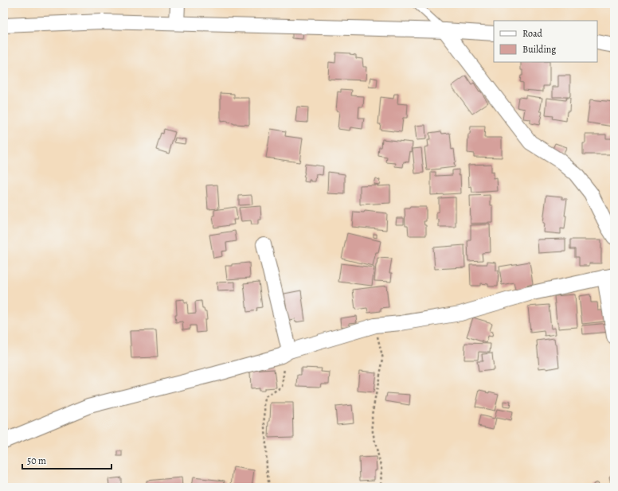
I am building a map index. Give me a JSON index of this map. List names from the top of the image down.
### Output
{
  "legend": ["Road", "Building"],
  "scale_bar": "50 m"
}
